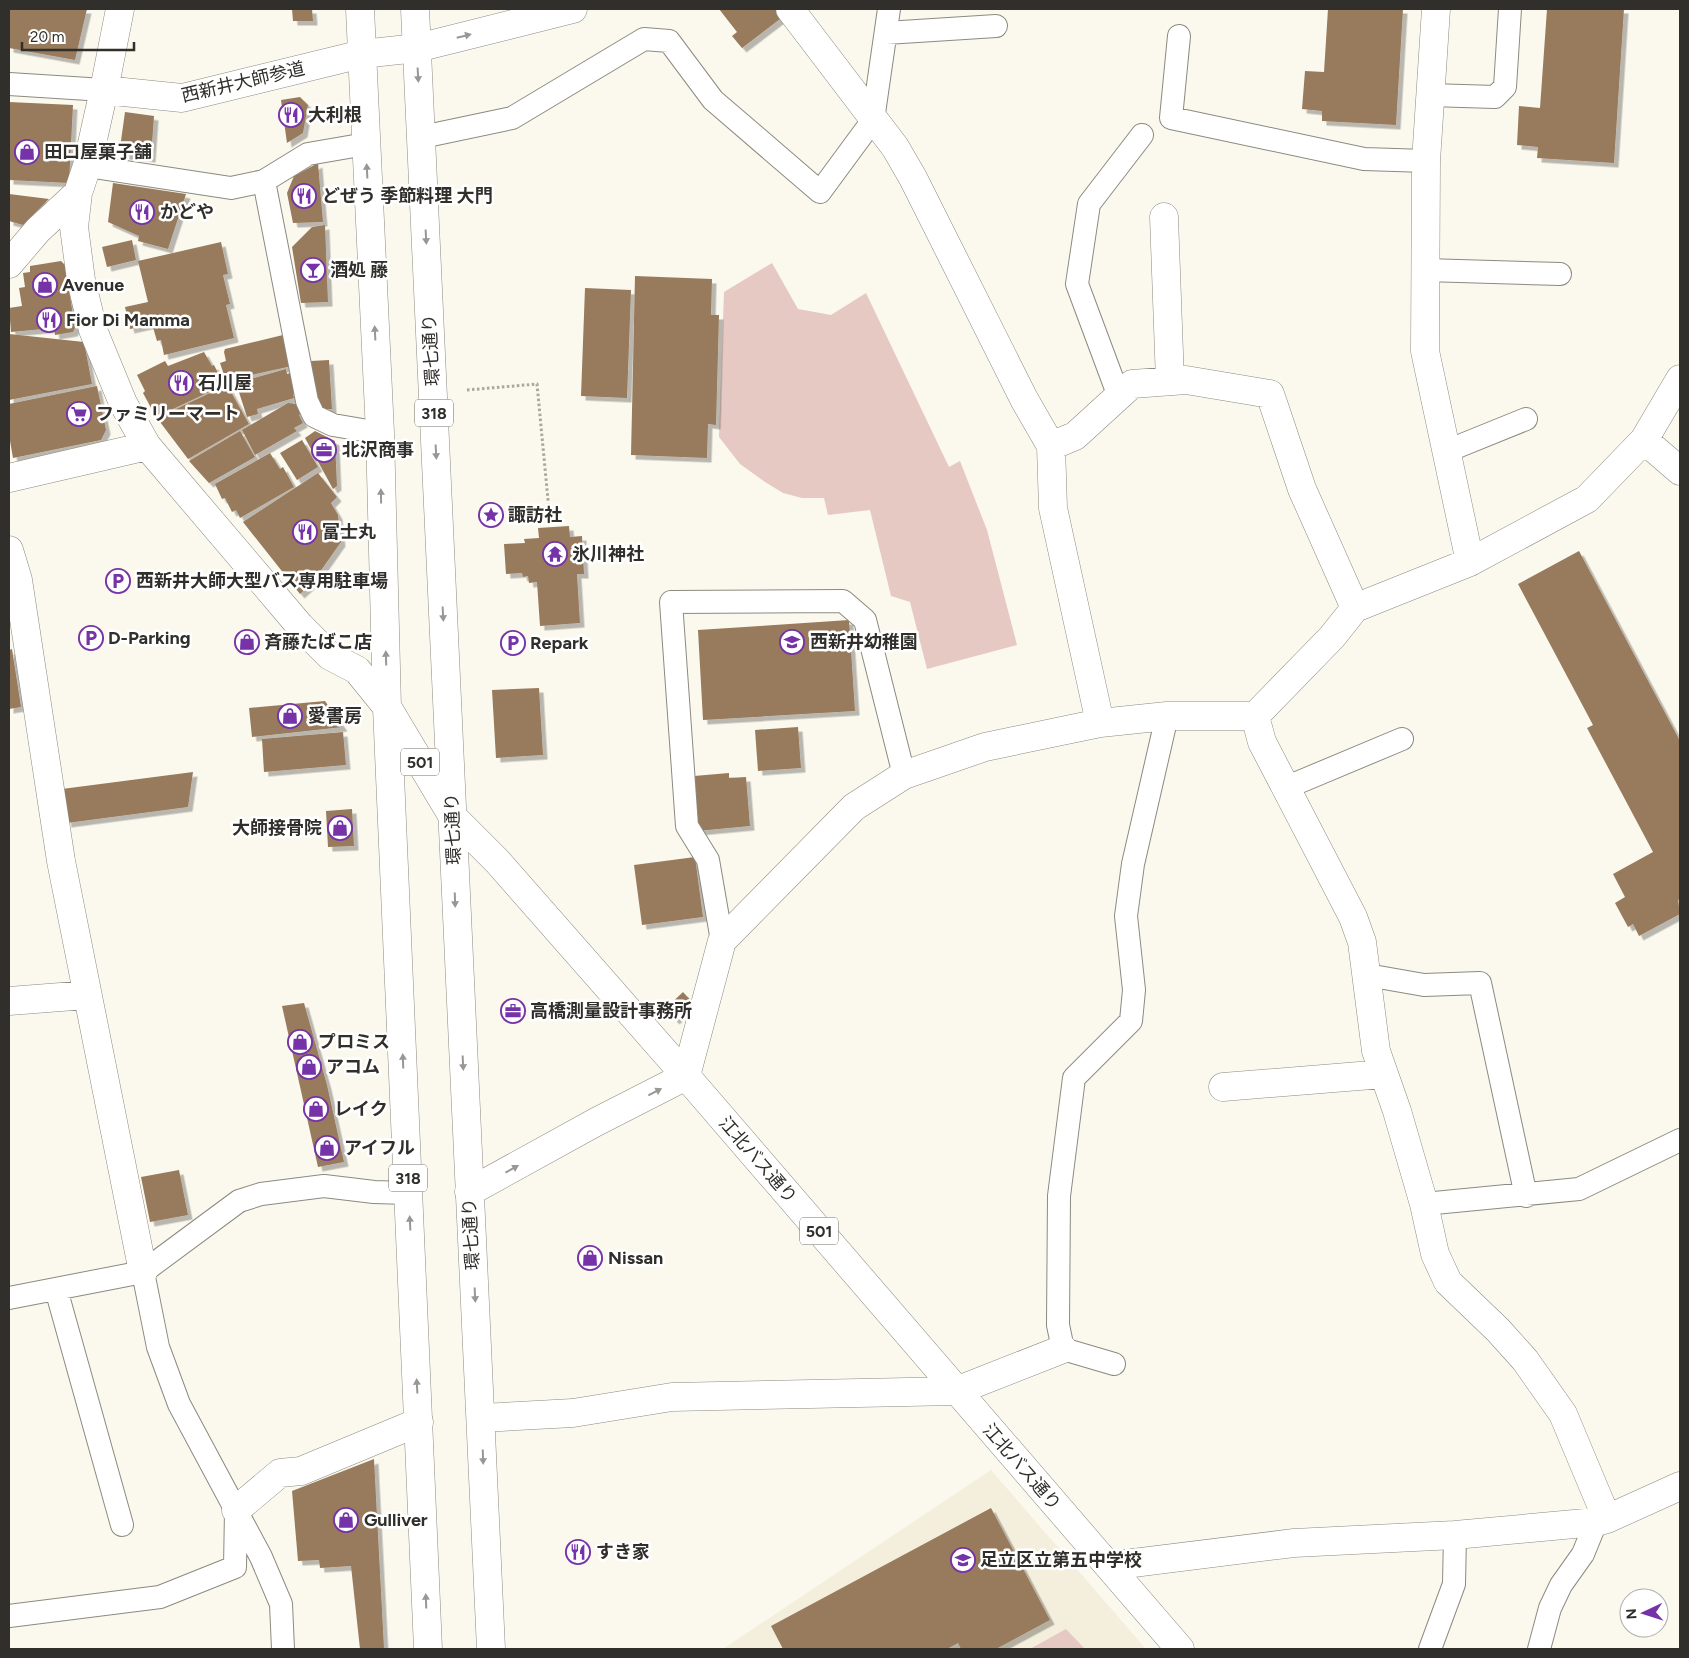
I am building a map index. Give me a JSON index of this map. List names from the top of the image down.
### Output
{
  "streets": {
    "street": [
      "西新井大師参道",
      "環七通り",
      "318",
      "501",
      "江北バス通り"
    ]
  },
  "crossings": [
    ["西新井大師参道", "環七通り"],
    ["西新井大師参道", "318"],
    ["西新井大師参道", "江北バス通り"],
    ["環七通り", "江北バス通り"],
    ["318", "江北バス通り"]
  ],
  "places": {
    "restaurant": [
      "大利根",
      "どぜう 季節料理 大門",
      "かどや",
      "Fior Di Mamma",
      "石川屋",
      "富士丸",
      "すき家"
    ],
    "shop": [
      "田口屋菓子舗",
      "Avenue",
      "斉藤たばこ店",
      "愛書房",
      "大師接骨院",
      "プロミス",
      "アコム",
      "レイク",
      "アイフル",
      "Nissan",
      "Gulliver"
    ],
    "bar": ["酒処 藤"],
    "supermarket": ["ファミリーマート"],
    "office": ["北沢商事", "高橋測量設計事務所"],
    "place": ["諏訪社"],
    "temple": ["氷川神社"],
    "parking": ["西新井大師大型バス専用駐車場", "D-Parking", "Repark"],
    "school or university": ["西新井幼稚園", "足立区立第五中学校"]
  },
  "scale_bar": "20 m",
  "north": "left"
}
